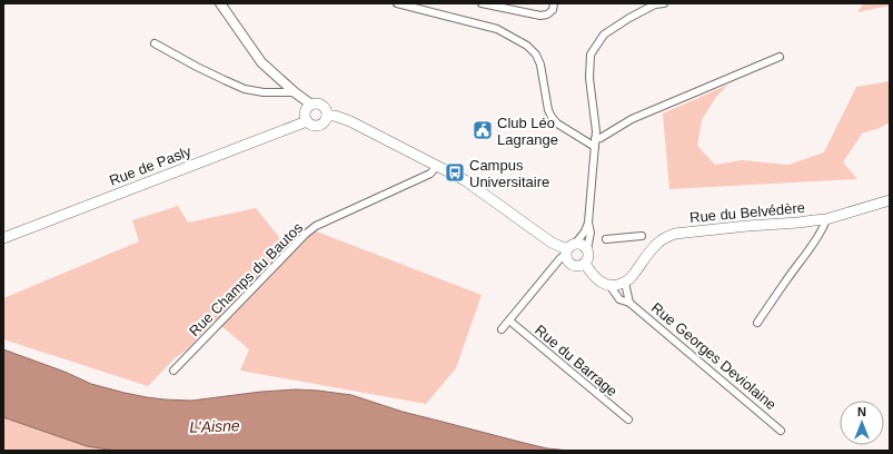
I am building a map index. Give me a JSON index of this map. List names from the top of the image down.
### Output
{
  "streets": {
    "main road": ["Rue de Pasly", "Rue du Belvédère", "Rue Georges Deviolaine"],
    "street": ["Rue Champs du Bautos", "Rue du Barrage"]
  },
  "crossings": [
    ["Rue du Belvédère", "Rue Georges Deviolaine"]
  ],
  "water": ["L'Aisne"],
  "places": {
    "public building": ["Club Léo Lagrange"],
    "bus stop": ["Campus Universitaire"]
  },
  "north": "top"
}
